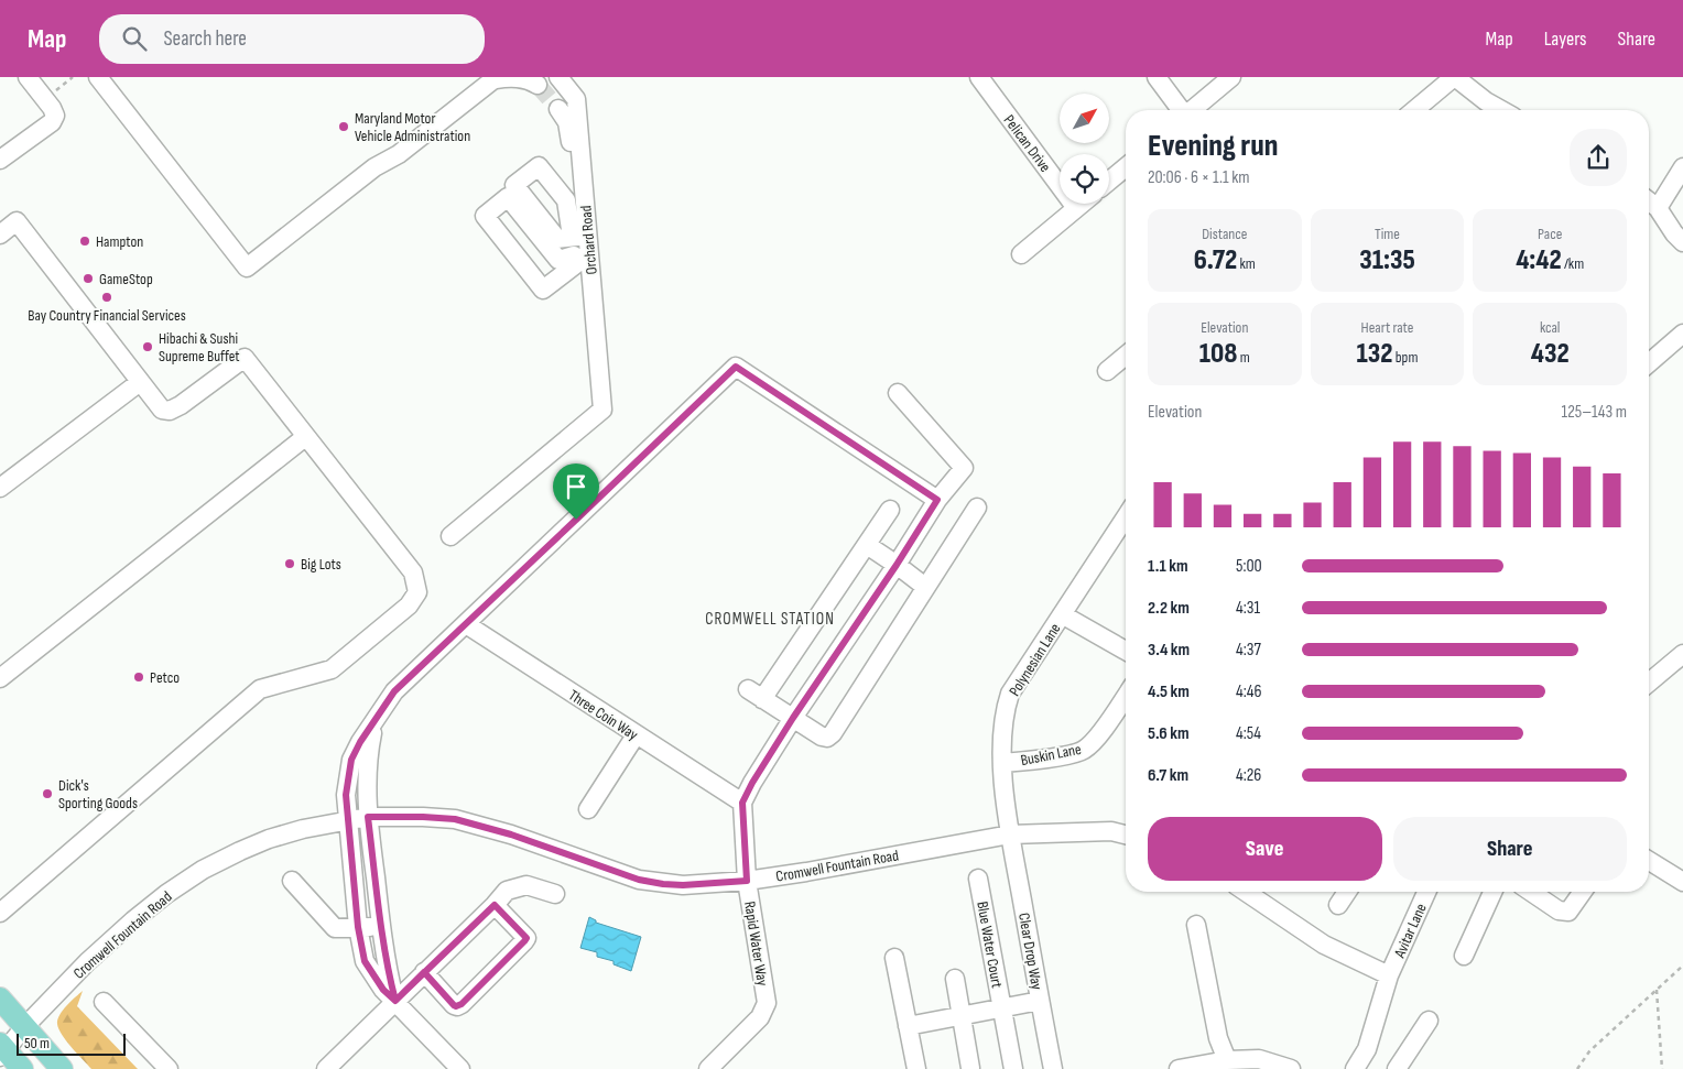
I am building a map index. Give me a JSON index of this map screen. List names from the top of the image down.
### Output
{
  "streets": {
    "street": [
      "Pelican Drive",
      "Orchard Road",
      "Polynesian Lane",
      "Three Coin Way",
      "Buskin Lane",
      "Cromwell Fountain Road",
      "Avitar Lane",
      "Rapid Water Way",
      "Blue Water Court",
      "Clear Drop Way"
    ]
  },
  "crossings": [
    ["Polynesian Lane", "Buskin Lane"],
    ["Polynesian Lane", "Cromwell Fountain Road"],
    ["Polynesian Lane", "Clear Drop Way"],
    ["Three Coin Way", "Rapid Water Way"],
    ["Cromwell Fountain Road", "Rapid Water Way"],
    ["Cromwell Fountain Road", "Clear Drop Way"],
    ["Blue Water Court", "Clear Drop Way"]
  ],
  "districts": ["CROMWELL STATION"],
  "places": [
    "Maryland Motor Vehicle Administration",
    "Hampton",
    "GameStop",
    "Bay Country Financial Services",
    "Hibachi & Sushi Supreme Buffet",
    "Big Lots",
    "Petco",
    "Dick's Sporting Goods"
  ],
  "scale_bar": "50 m",
  "north": "top right",
  "page": {
    "header": "Map",
    "search": "Search here",
    "nav": ["Map", "Layers", "Share"],
    "heading": ["Evening run", "20:06 · 6 × 1.1 km"],
    "stats": [
      ["Distance", "6.72 km"],
      ["Time", "31:35"],
      ["Pace", "4:42 /km"],
      ["Elevation", "108 m"],
      ["Heart rate", "132 bpm"],
      ["kcal", "432"]
    ],
    "chart": ["Elevation", "125–143 m"],
    "list": [
      {
        "name": "1.1 km",
        "note": "5:00"
      },
      {
        "name": "2.2 km",
        "note": "4:31"
      },
      {
        "name": "3.4 km",
        "note": "4:37"
      },
      {
        "name": "4.5 km",
        "note": "4:46"
      },
      {
        "name": "5.6 km",
        "note": "4:54"
      },
      {
        "name": "6.7 km",
        "note": "4:26"
      }
    ],
    "buttons": ["Save", "Share"],
    "scale": "50 m"
  }
}
